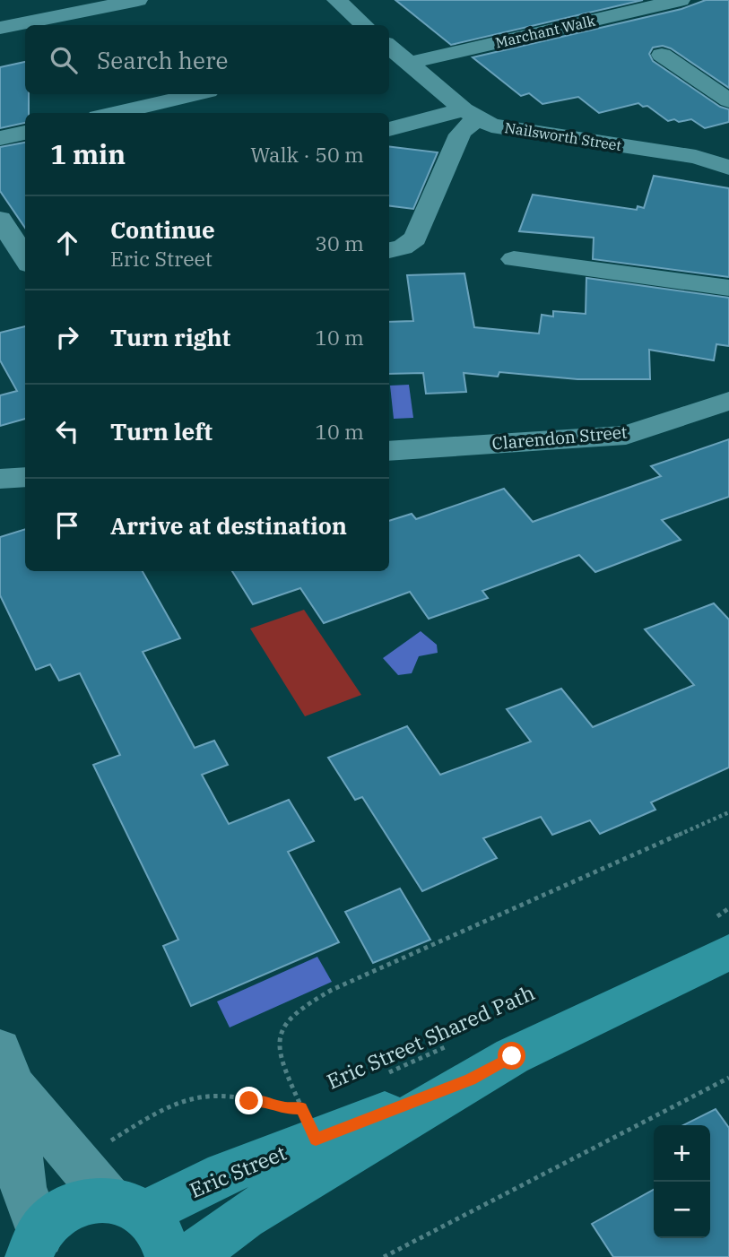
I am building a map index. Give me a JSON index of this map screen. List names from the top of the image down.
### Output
{
  "streets": {
    "main road": ["Eric Street"],
    "street": ["Marchant Walk", "Nailsworth Street", "Clarendon Street"],
    "path": ["Eric Street Shared Path"]
  },
  "crossings": [
    ["Marchant Walk", "Nailsworth Street"],
    ["Eric Street Shared Path", "Eric Street"]
  ],
  "page": {
    "search": "Search here",
    "heading": ["1 min", "Walk · 50 m"],
    "list": [
      ["Continue", "Eric Street", "30 m"],
      ["Turn right", "10 m"],
      ["Turn left", "10 m"],
      "Arrive at destination"
    ],
    "map_buttons": ["+", "−"]
  }
}
